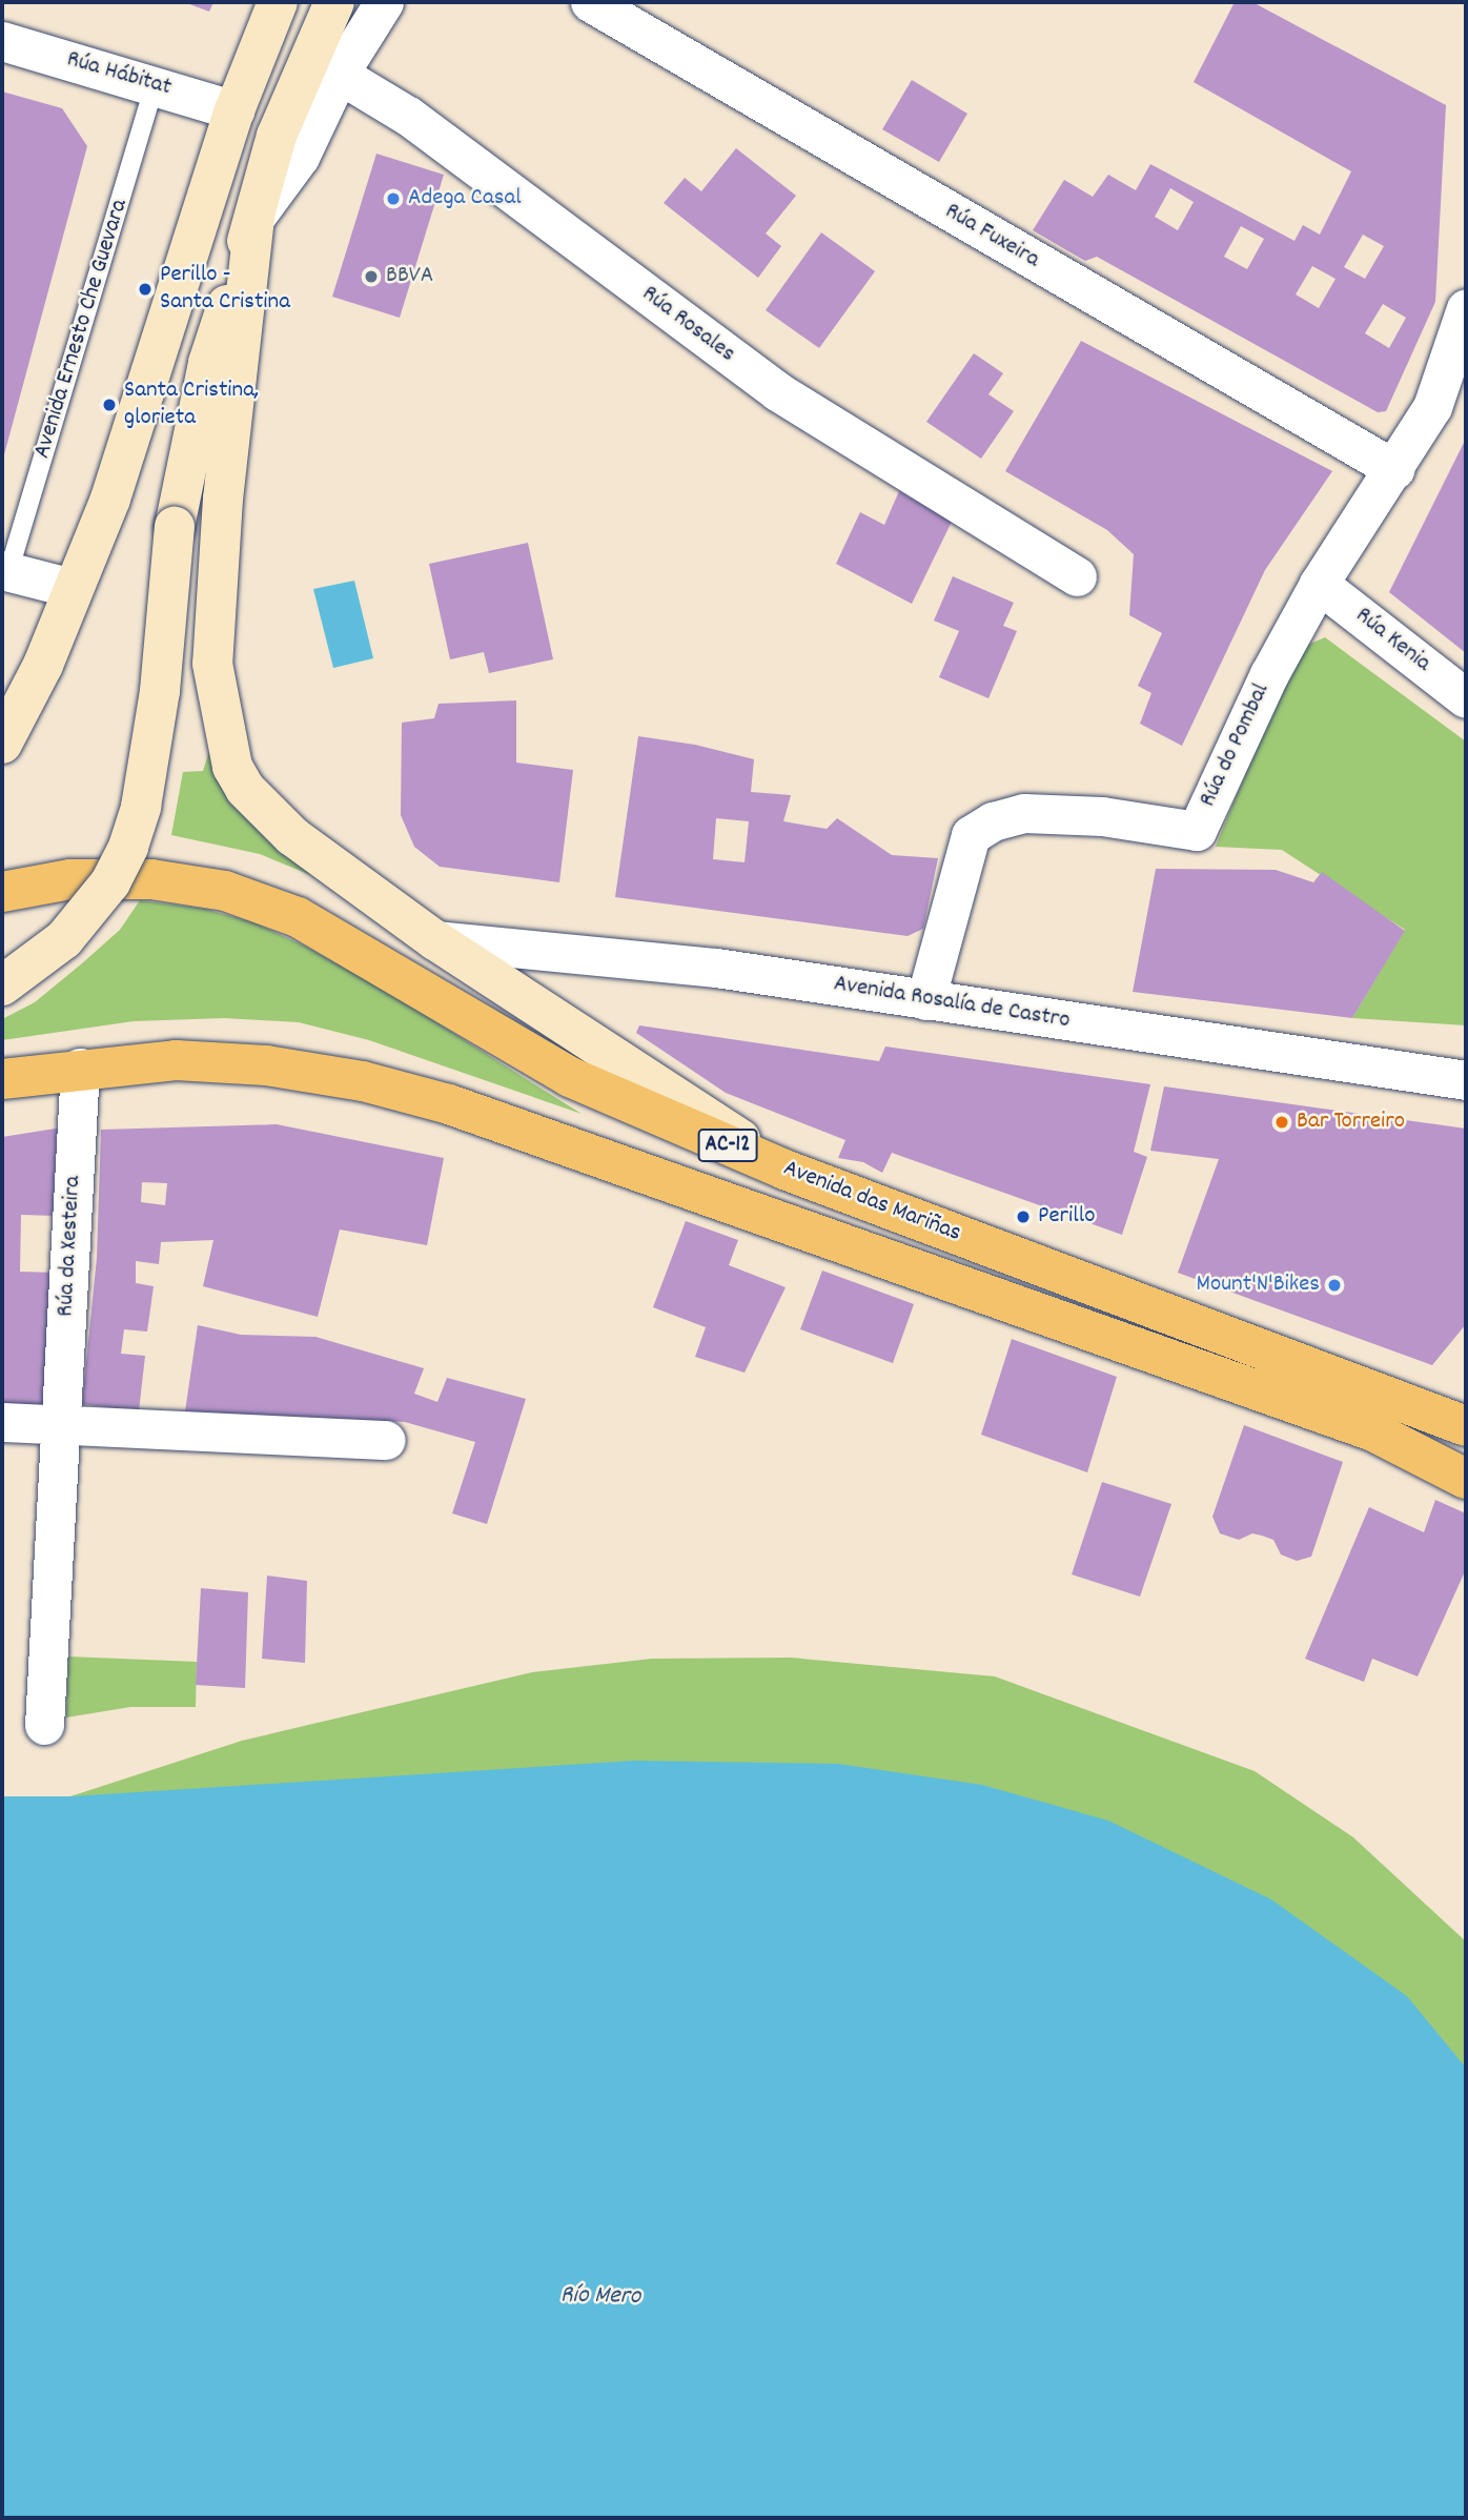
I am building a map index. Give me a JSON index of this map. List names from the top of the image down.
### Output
{
  "streets": {
    "highway": ["AC-12", "Avenida das Mariñas"],
    "street": [
      "Rúa Hábitat",
      "Rúa Fuxeira",
      "Rúa Rosales",
      "Rúa Kenia",
      "Rúa do Pombal",
      "Avenida Rosalía de Castro",
      "Rúa da Xesteira"
    ],
    "lane": ["Avenida Ernesto Che Guevara"]
  },
  "crossings": [
    ["Rúa Hábitat", "Avenida Ernesto Che Guevara"],
    ["Rúa Fuxeira", "Rúa do Pombal"],
    ["Rúa Kenia", "Rúa do Pombal"],
    ["Rúa do Pombal", "Avenida Rosalía de Castro"],
    ["Avenida das Mariñas", "Rúa da Xesteira"]
  ],
  "water": ["Río Mero"],
  "places": [
    "Adega Casal",
    "BBVA",
    "Perillo - Santa Cristina",
    "Santa Cristina, glorieta",
    "Bar Torreiro",
    "Perillo",
    "Mount'N'Bikes"
  ]
}
